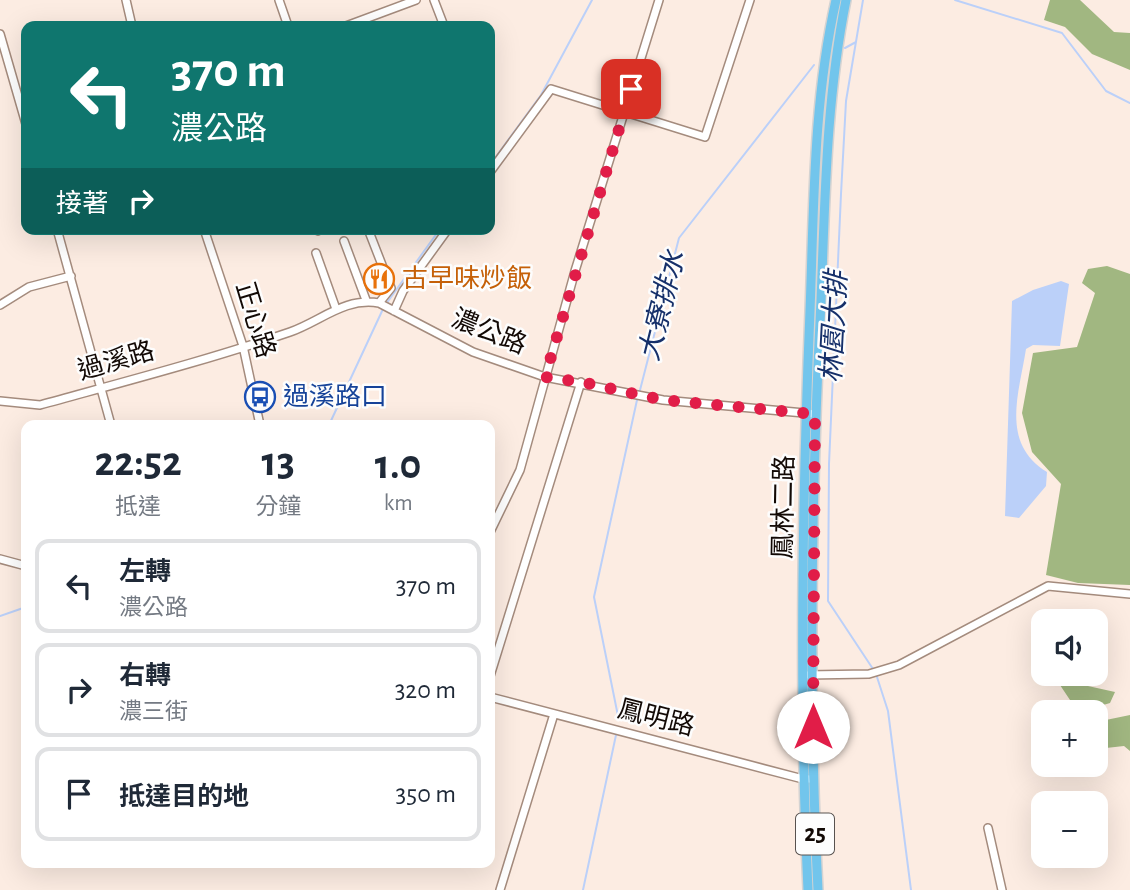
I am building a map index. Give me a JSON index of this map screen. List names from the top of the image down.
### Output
{
  "streets": {
    "main road": ["鳳林二路", "25"],
    "street": [
      "正心路",
      "濃公路",
      "過溪路",
      "鳳明路"
    ]
  },
  "crossings": [
    ["正心路", "濃公路"],
    ["正心路", "過溪路"],
    ["濃公路", "過溪路"],
    ["濃公路", "鳳林二路"],
    ["鳳林二路", "鳳明路"]
  ],
  "water": ["大寮排水", "林園大排"],
  "places": {
    "restaurant": ["古早味炒飯"],
    "bus stop": ["過溪路口"]
  },
  "page": {
    "turn": ["370 m", "濃公路"],
    "then": "接著",
    "eta": [
      "22:52",
      "抵達",
      "13",
      "分鐘",
      "1.0",
      "km"
    ],
    "list": [
      {
        "name": "左轉",
        "note": "濃公路",
        "value": "370 m"
      },
      {
        "name": "右轉",
        "note": "濃三街",
        "value": "320 m"
      },
      {
        "name": "抵達目的地",
        "value": "350 m"
      }
    ],
    "map_buttons": ["+", "−"]
  }
}
